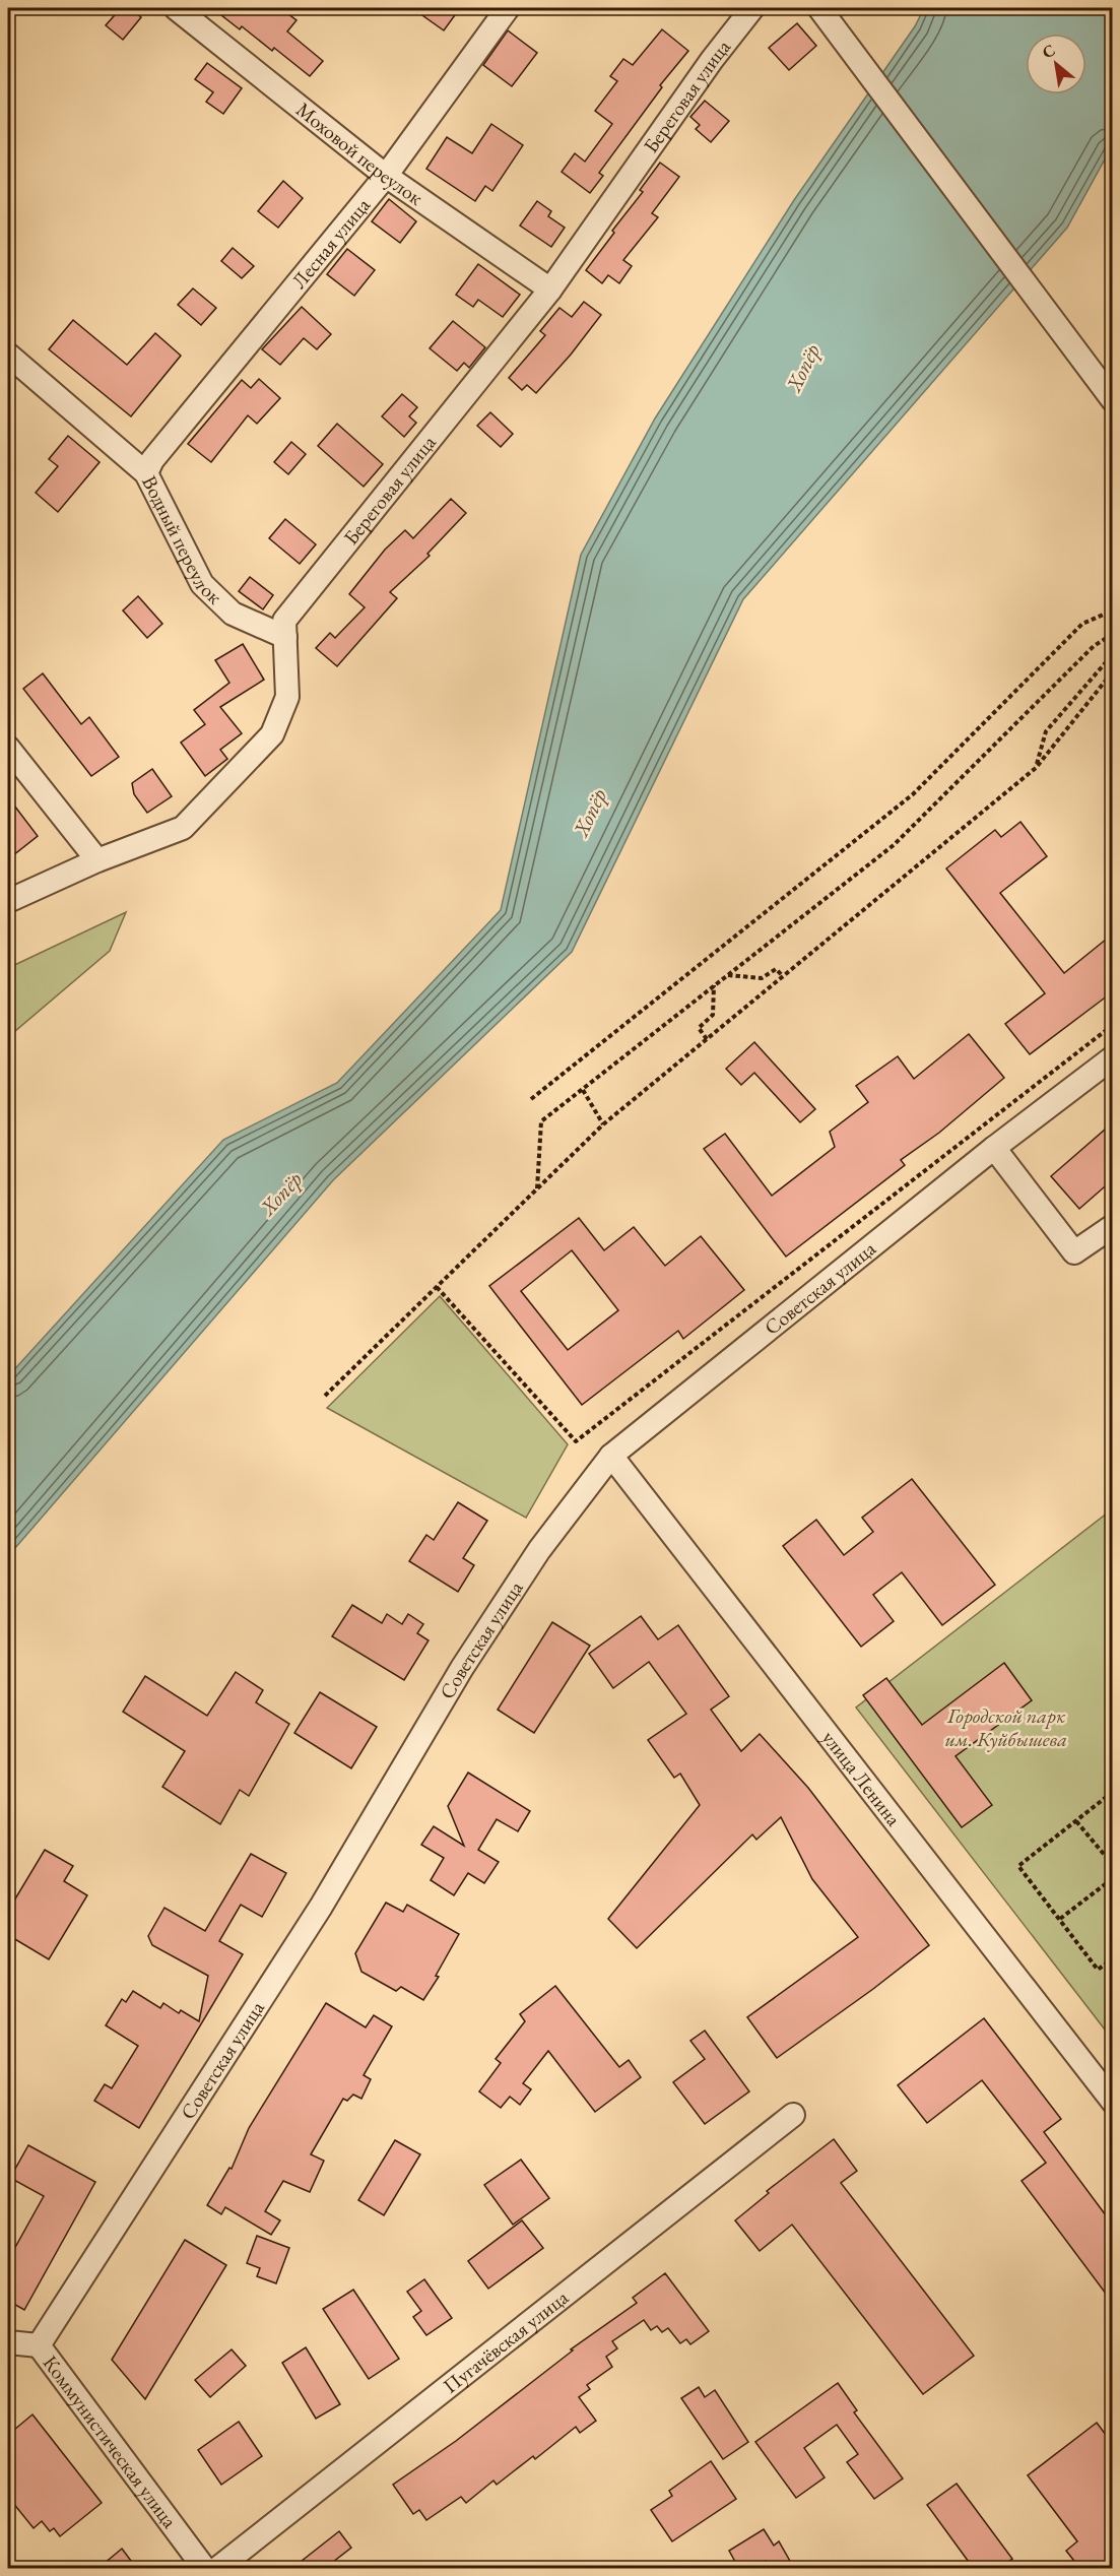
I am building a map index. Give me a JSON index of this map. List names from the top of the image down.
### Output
{
  "streets": {
    "street": [
      "Береговая улица",
      "Моховой переулок",
      "Лесная улица",
      "Водный переулок",
      "Советская улица",
      "улица Ленина",
      "Пугачёвская улица",
      "Коммунистическая улица"
    ]
  },
  "crossings": [
    ["Береговая улица", "Моховой переулок"],
    ["Береговая улица", "Водный переулок"],
    ["Моховой переулок", "Лесная улица"],
    ["Лесная улица", "Водный переулок"],
    ["Советская улица", "улица Ленина"],
    ["Советская улица", "Коммунистическая улица"]
  ],
  "water": ["Хопёр"],
  "parks": ["Городской парк им. Куйбышева"],
  "north": "top left"
}
